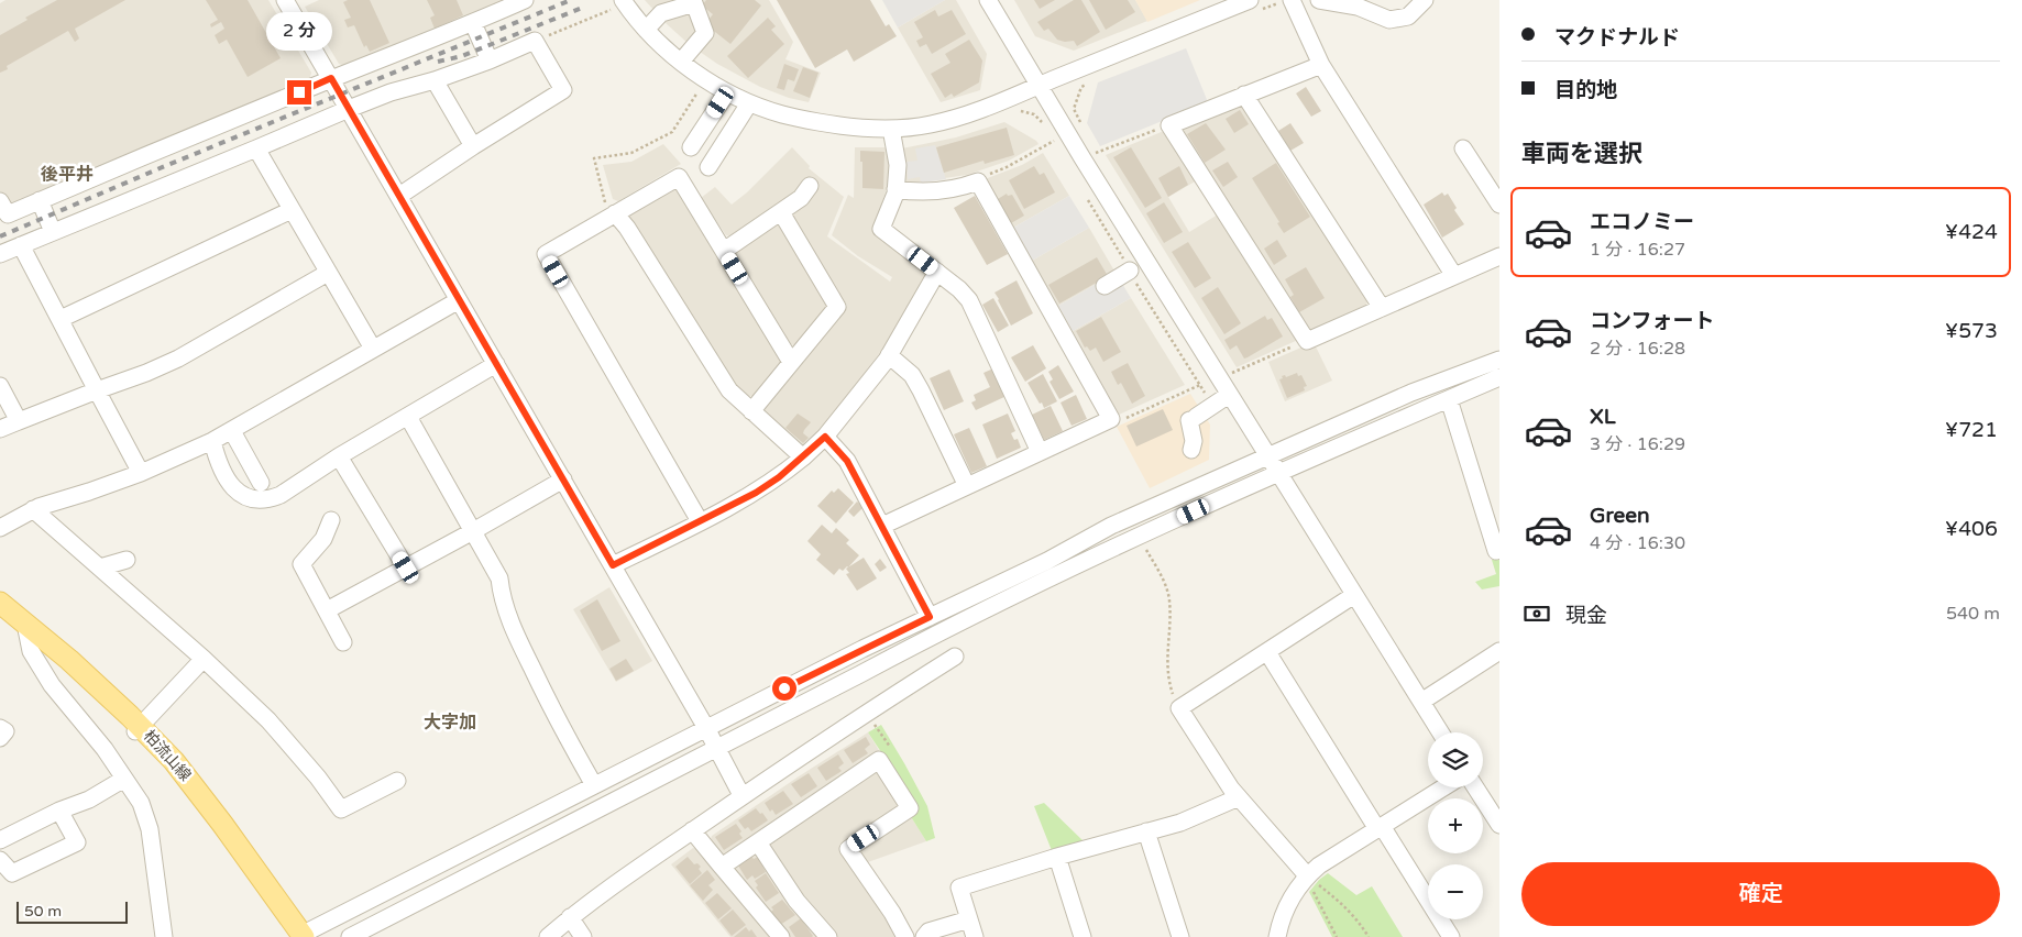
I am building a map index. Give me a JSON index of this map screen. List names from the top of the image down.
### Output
{
  "streets": {
    "main road": ["柏流山線"]
  },
  "districts": ["後平井", "大字加"],
  "scale_bar": "50 m",
  "page": {
    "banner": ["マクドナルド", "目的地"],
    "bubble": "2 分",
    "heading": "車両を選択",
    "list": [
      {
        "name": "エコノミー",
        "note": "1 分 · 16:27",
        "value": "¥424"
      },
      {
        "name": "コンフォート",
        "note": "2 分 · 16:28",
        "value": "¥573"
      },
      {
        "name": "XL",
        "note": "3 分 · 16:29",
        "value": "¥721"
      },
      {
        "name": "Green",
        "note": "4 分 · 16:30",
        "value": "¥406"
      }
    ],
    "pay": ["現金", "540 m"],
    "map_buttons": ["+", "−"],
    "buttons": "確定",
    "scale": "50 m"
  }
}
